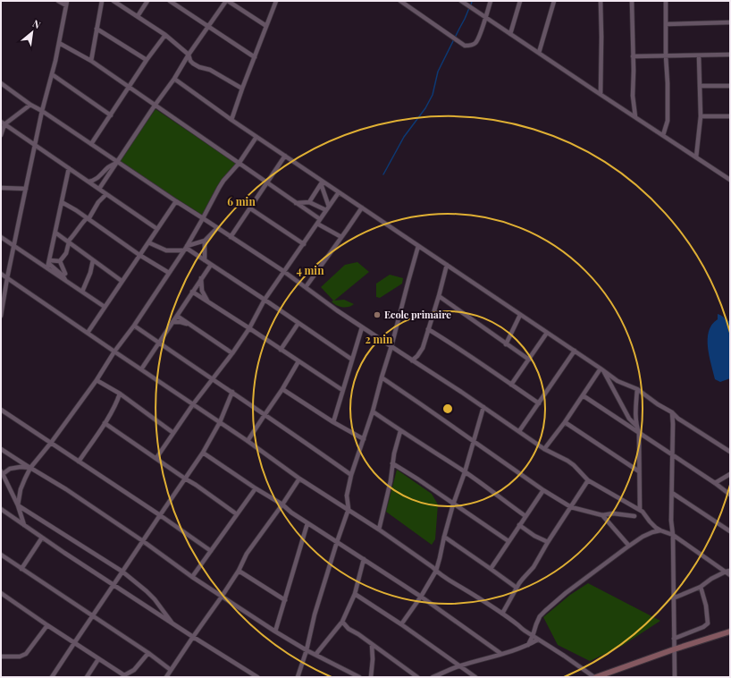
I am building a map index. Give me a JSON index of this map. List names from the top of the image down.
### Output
{
  "places": ["Ecole primaire"],
  "north": "top right",
  "rings": ["6 min", "4 min", "2 min"]
}
